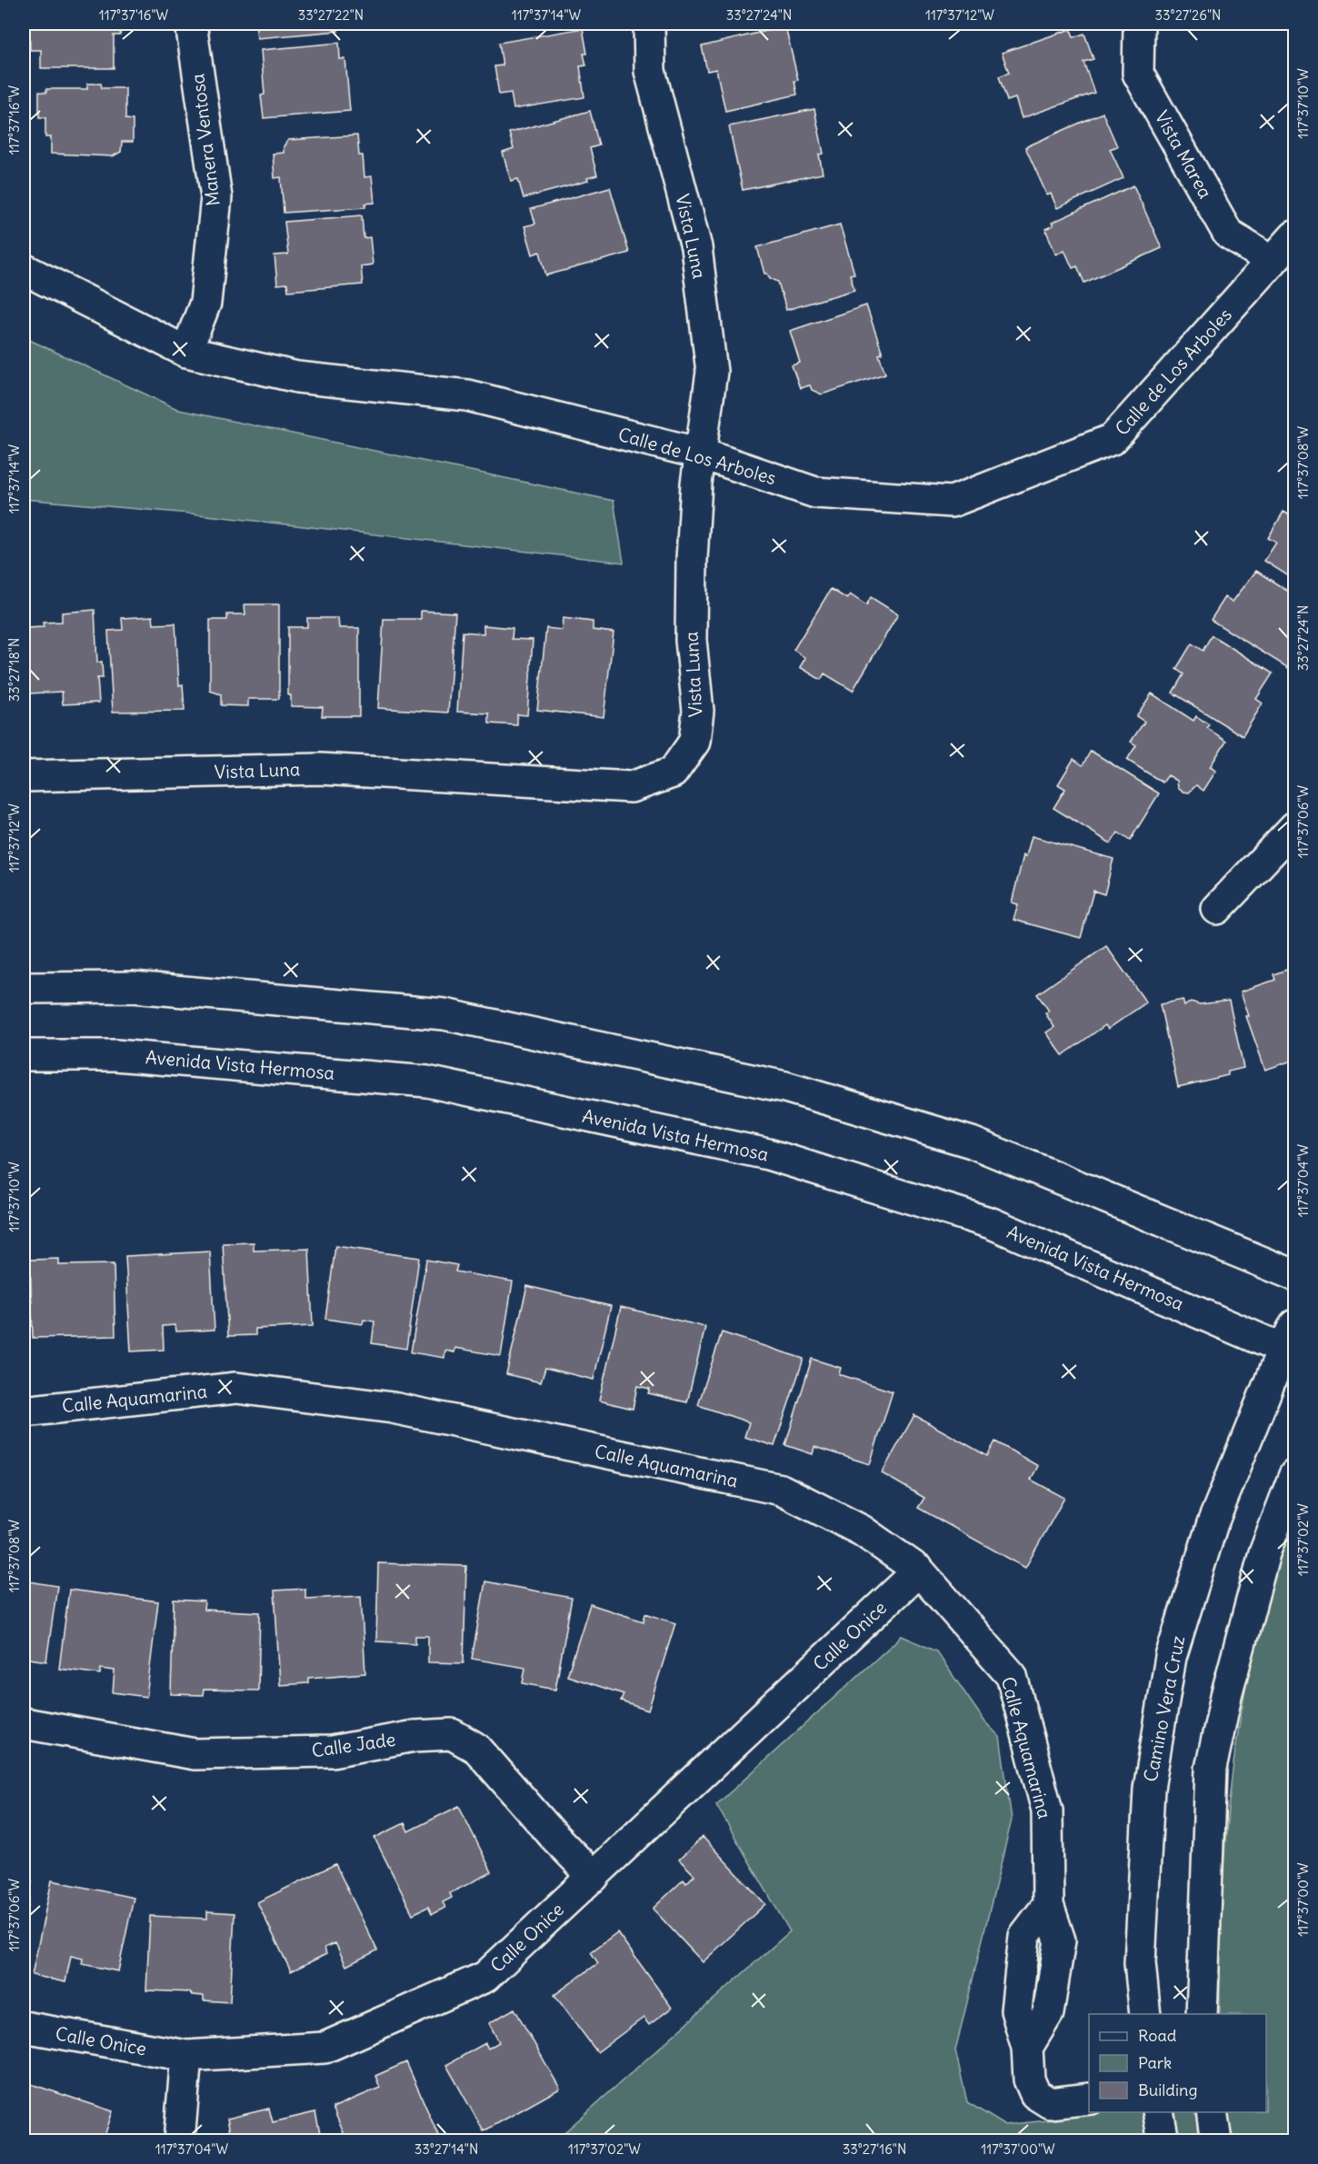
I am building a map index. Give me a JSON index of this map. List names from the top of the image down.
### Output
{
  "streets": {
    "street": [
      "Manera Ventosa",
      "Vista Marea",
      "Vista Luna",
      "Calle de Los Arboles",
      "Avenida Vista Hermosa",
      "Calle Aquamarina",
      "Calle Onice",
      "Camino Vera Cruz",
      "Calle Jade"
    ]
  },
  "crossings": [
    ["Manera Ventosa", "Calle de Los Arboles"],
    ["Vista Marea", "Calle de Los Arboles"],
    ["Vista Luna", "Calle de Los Arboles"],
    ["Avenida Vista Hermosa", "Camino Vera Cruz"],
    ["Calle Aquamarina", "Calle Onice"],
    ["Calle Onice", "Calle Jade"]
  ],
  "legend": ["Road", "Park", "Building"],
  "coordinates": [
    "117°37'16\"W",
    "33°27'22\"N",
    "117°37'14\"W",
    "33°27'24\"N",
    "117°37'12\"W",
    "33°27'26\"N",
    "117°37'10\"W",
    "117°37'08\"W",
    "33°27'18\"N",
    "117°37'06\"W",
    "117°37'04\"W",
    "117°37'02\"W",
    "117°37'00\"W",
    "33°27'14\"N",
    "33°27'16\"N"
  ]
}
